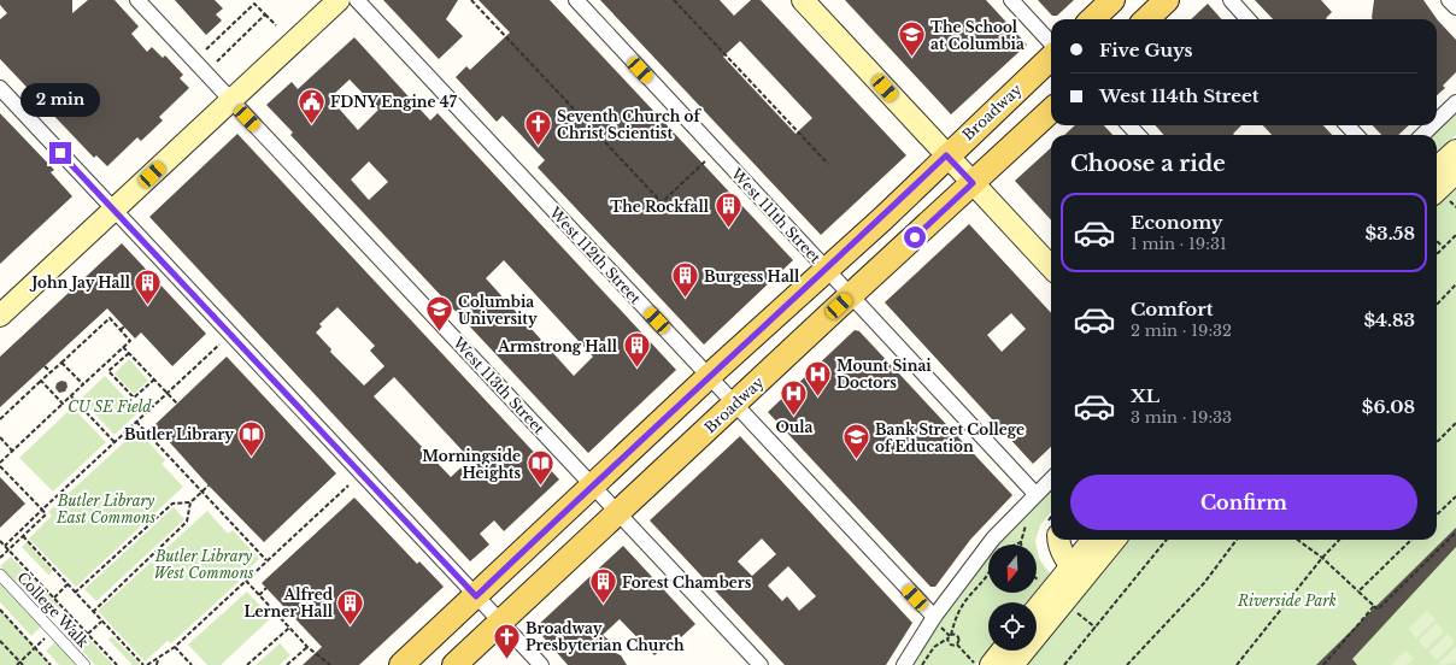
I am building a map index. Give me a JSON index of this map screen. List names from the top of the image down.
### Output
{
  "streets": {
    "main road": ["Broadway"],
    "street": [
      "West 111th Street",
      "West 112th Street",
      "West 113th Street",
      "College Walk"
    ]
  },
  "crossings": [
    ["Broadway", "West 111th Street"],
    ["Broadway", "West 112th Street"],
    ["Broadway", "West 113th Street"]
  ],
  "parks": [
    "CU SE Field",
    "Butler Library East Commons",
    "Butler Library West Commons",
    "Riverside Park"
  ],
  "places": {
    "school or university": ["The School at Columbia", "Columbia University", "Bank Street College of Education"],
    "public building": ["FDNY Engine 47"],
    "church": ["Seventh Church of Christ Scientist", "Broadway Presbyterian Church"],
    "building": [
      "The Rockfall",
      "Burgess Hall",
      "John Jay Hall",
      "Armstrong Hall",
      "Forest Chambers",
      "Alfred Lerner Hall"
    ],
    "hospital": ["Mount Sinai Doctors", "Oula"],
    "library": ["Butler Library", "Morningside Heights"]
  },
  "north": "bottom",
  "page": {
    "banner": ["Five Guys", "West 114th Street"],
    "bubble": "2 min",
    "heading": "Choose a ride",
    "list": [
      {
        "name": "Economy",
        "note": "1 min · 19:31",
        "value": "$3.58"
      },
      {
        "name": "Comfort",
        "note": "2 min · 19:32",
        "value": "$4.83"
      },
      {
        "name": "XL",
        "note": "3 min · 19:33",
        "value": "$6.08"
      }
    ],
    "buttons": "Confirm"
  }
}
